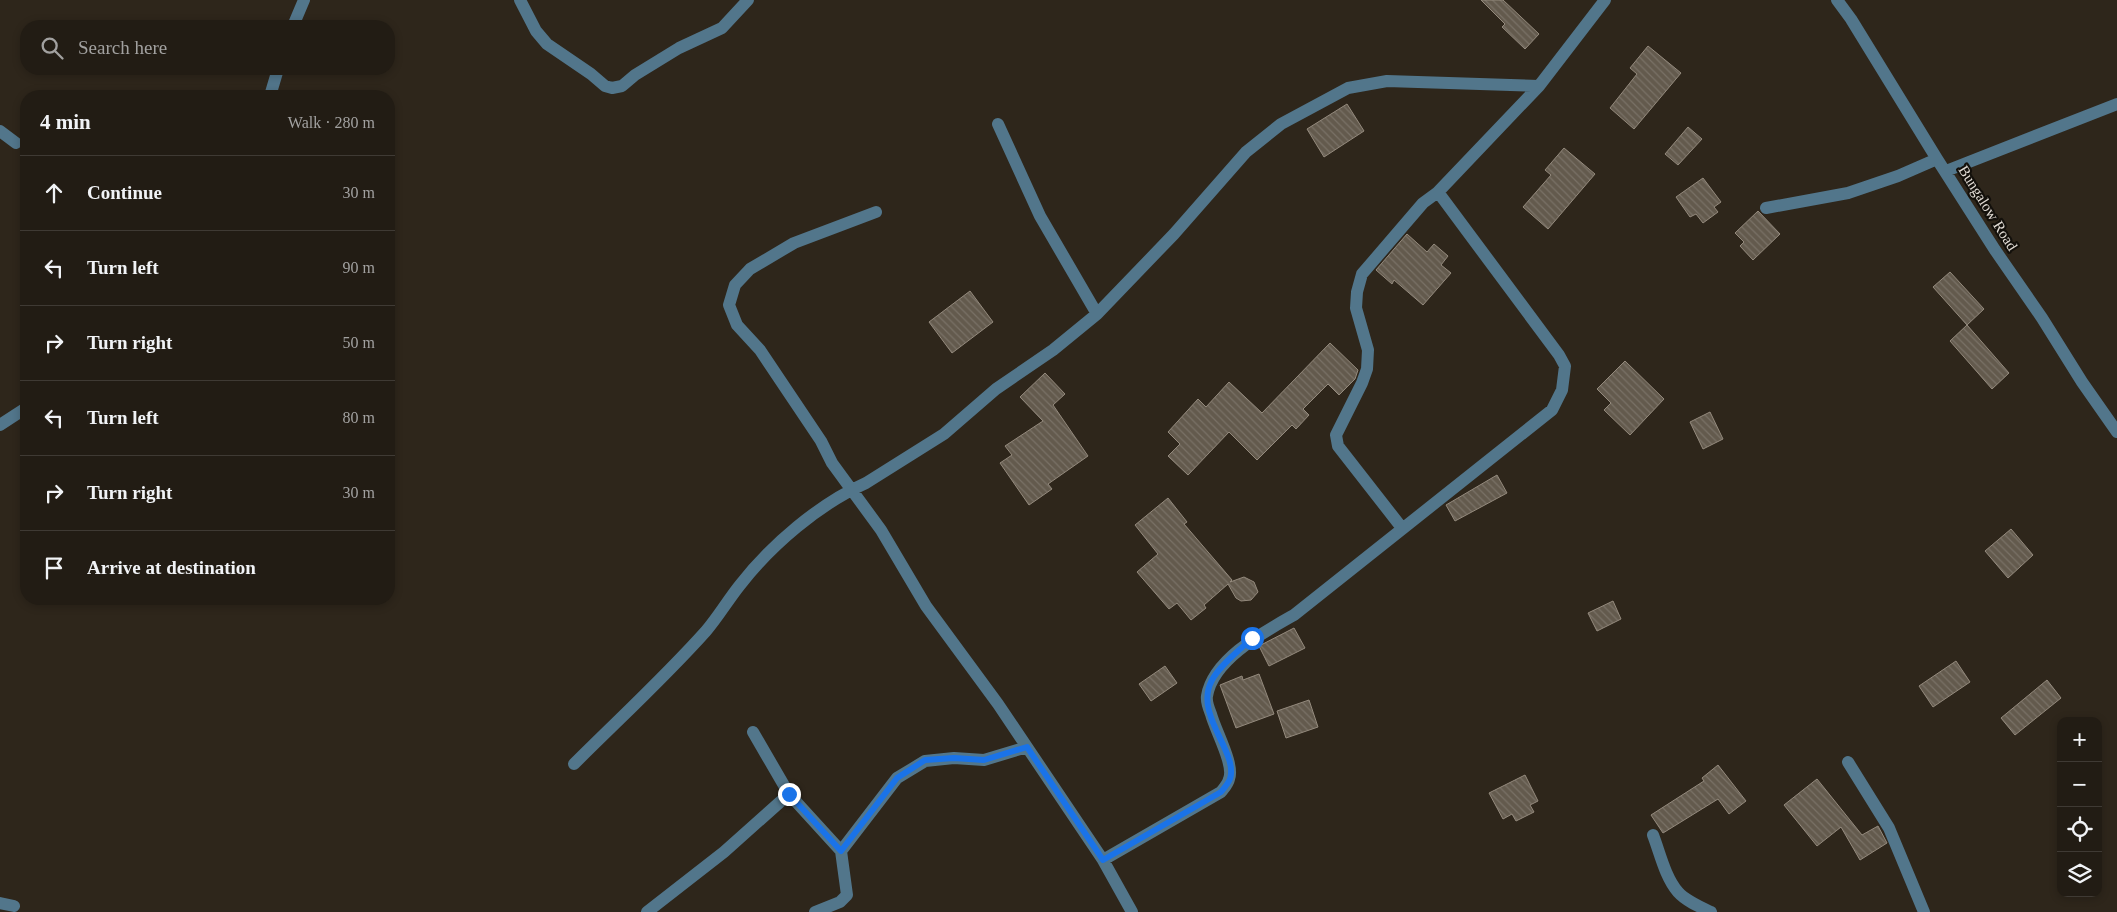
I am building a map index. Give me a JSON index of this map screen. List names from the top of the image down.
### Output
{
  "streets": {
    "street": ["Bungalow Road"]
  },
  "page": {
    "search": "Search here",
    "heading": ["4 min", "Walk · 280 m"],
    "list": [
      ["Continue", "30 m"],
      ["Turn left", "90 m"],
      ["Turn right", "50 m"],
      ["Turn left", "80 m"],
      ["Turn right", "30 m"],
      "Arrive at destination"
    ],
    "map_buttons": ["+", "−"]
  }
}
